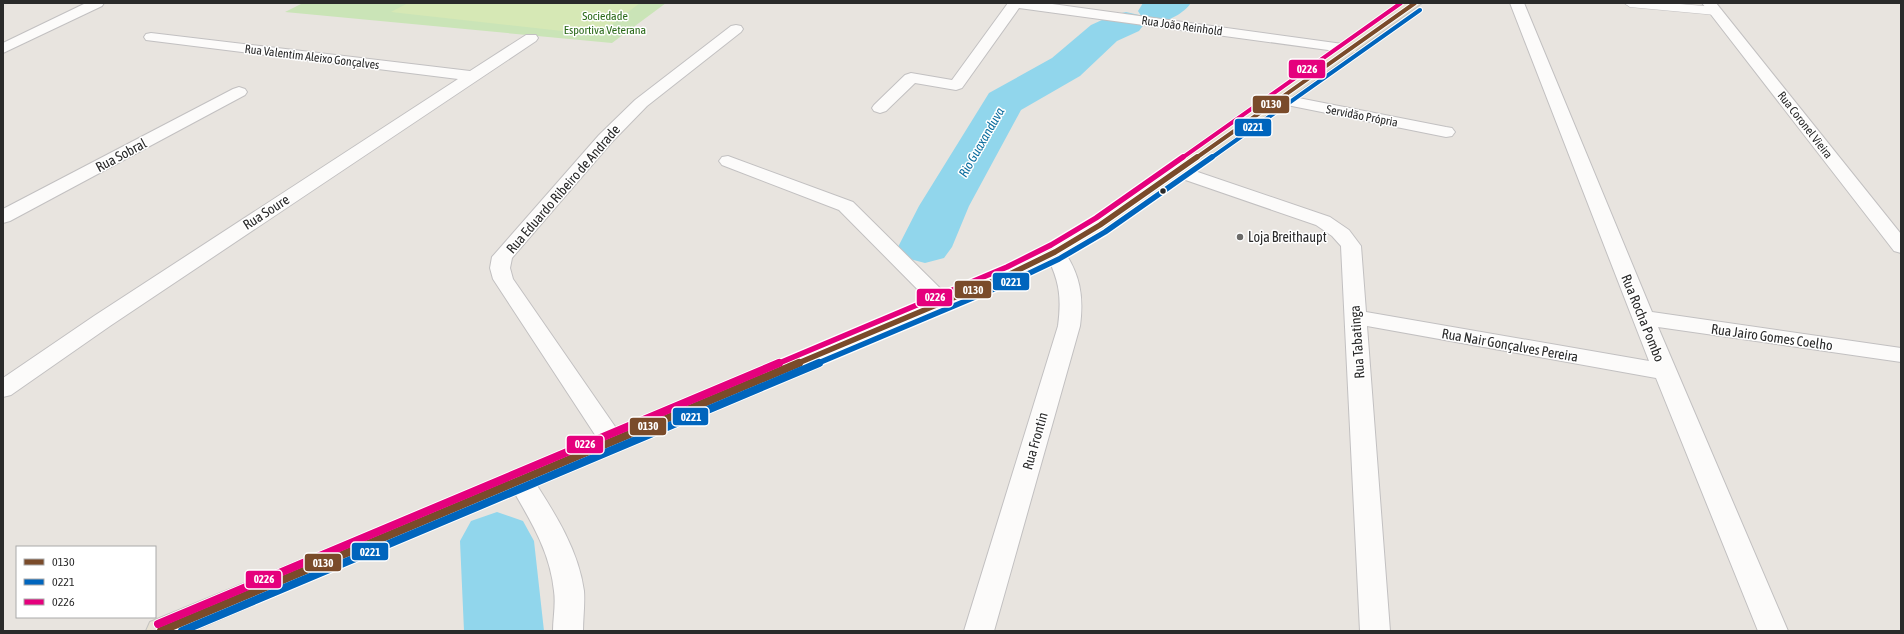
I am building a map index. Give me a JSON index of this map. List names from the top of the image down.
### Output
{
  "streets": {
    "street": [
      "Rua João Reinhold",
      "Rua Valentim Aleixo Gonçalves",
      "Servidão Própria",
      "Rua Coronel Vieira",
      "Rua Sobral",
      "Rua Eduardo Ribeiro de Andrade",
      "Rua Soure",
      "Rua Rocha Pombo",
      "Rua Jairo Gomes Coelho",
      "Rua Tabatinga",
      "Rua Nair Gonçalves Pereira",
      "Rua Frontin"
    ]
  },
  "crossings": [
    ["Rua Valentim Aleixo Gonçalves", "Rua Soure"],
    ["Rua Rocha Pombo", "Rua Jairo Gomes Coelho"],
    ["Rua Rocha Pombo", "Rua Nair Gonçalves Pereira"],
    ["Rua Tabatinga", "Rua Nair Gonçalves Pereira"]
  ],
  "water": ["Rio Guaxanduva"],
  "parks": ["Sociedade Esportiva Veterana"],
  "places": ["Loja Breithaupt"],
  "lines": ["transit line 0130", "transit line 0226", "transit line 0221"],
  "legend": ["0130", "0221", "0226"]
}
